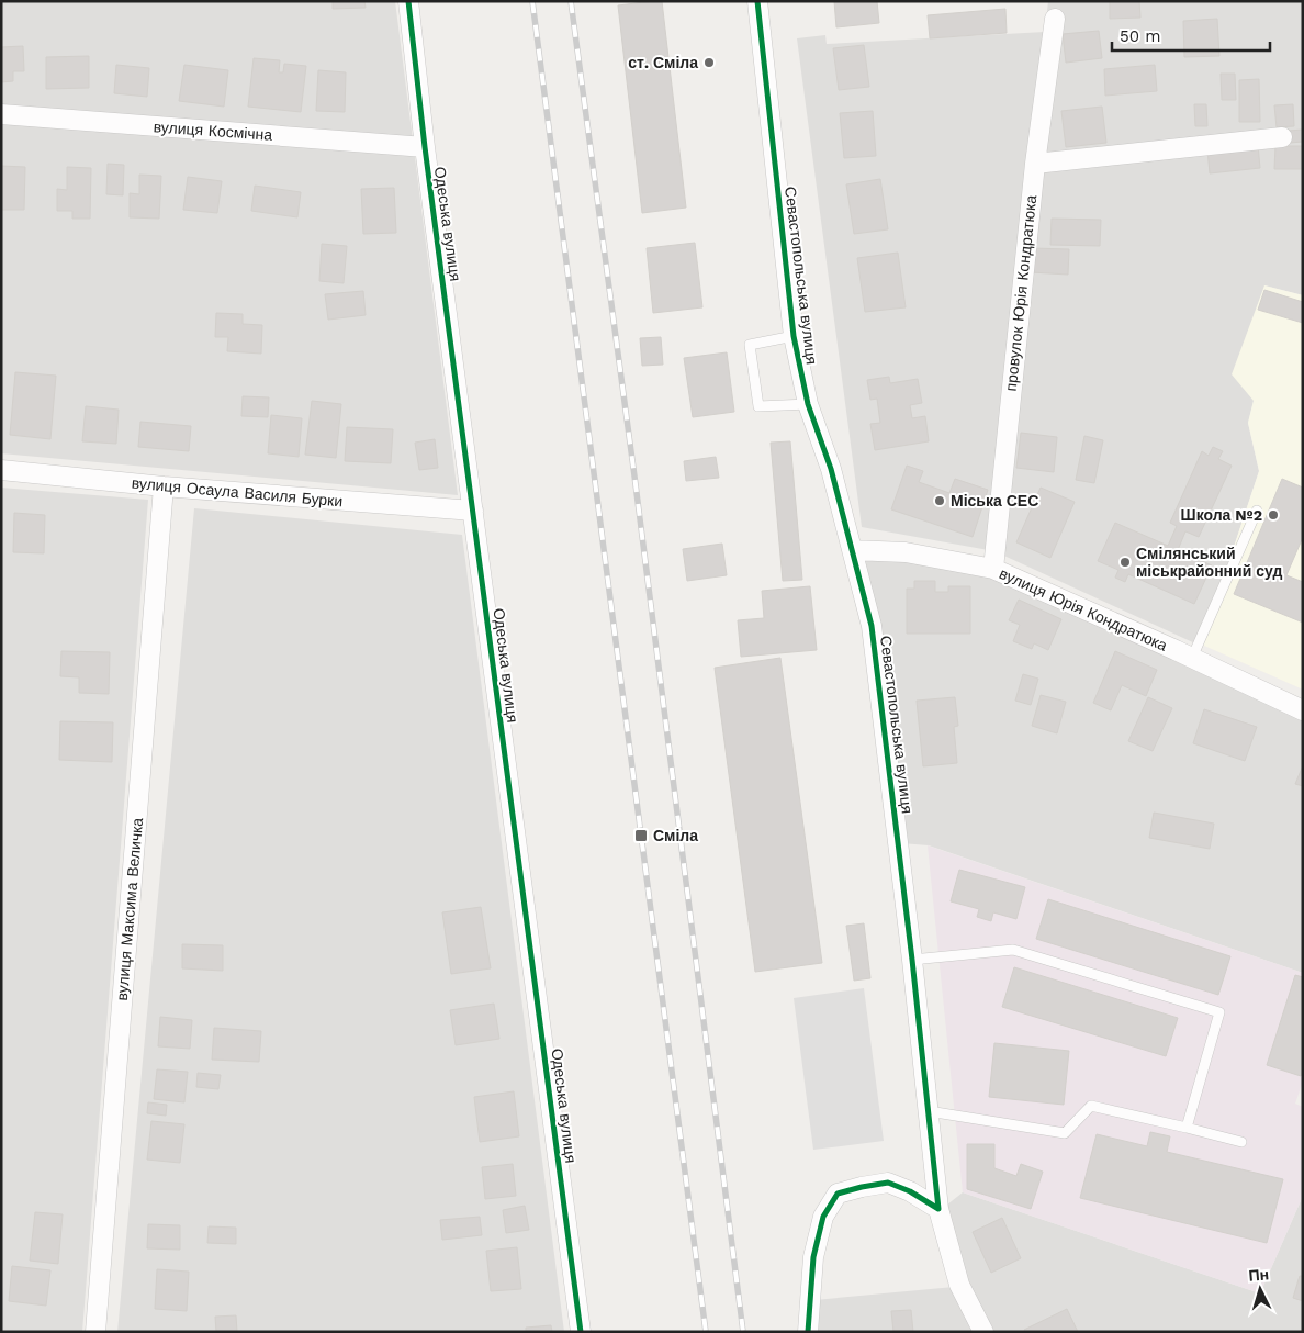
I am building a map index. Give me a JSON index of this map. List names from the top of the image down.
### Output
{
  "streets": {
    "street": [
      "вулиця Космічна",
      "Одеська вулиця",
      "Севастопольська вулиця",
      "провулок Юрія Кондратюка",
      "вулиця Осаула Василя Бурки",
      "вулиця Юрія Кондратюка",
      "вулиця Максима Величка"
    ]
  },
  "crossings": [
    ["вулиця Космічна", "Одеська вулиця"],
    ["Одеська вулиця", "вулиця Осаула Василя Бурки"],
    ["Севастопольська вулиця", "вулиця Юрія Кондратюка"],
    ["провулок Юрія Кондратюка", "вулиця Юрія Кондратюка"],
    ["вулиця Осаула Василя Бурки", "вулиця Максима Величка"]
  ],
  "places": {
    "other": [
      "ст. Сміла",
      "Міська СЕС",
      "Школа №2",
      "Смілянський міськрайонний суд"
    ],
    "transit": ["Сміла"]
  },
  "scale_bar": "50 m",
  "north": "top"
}
